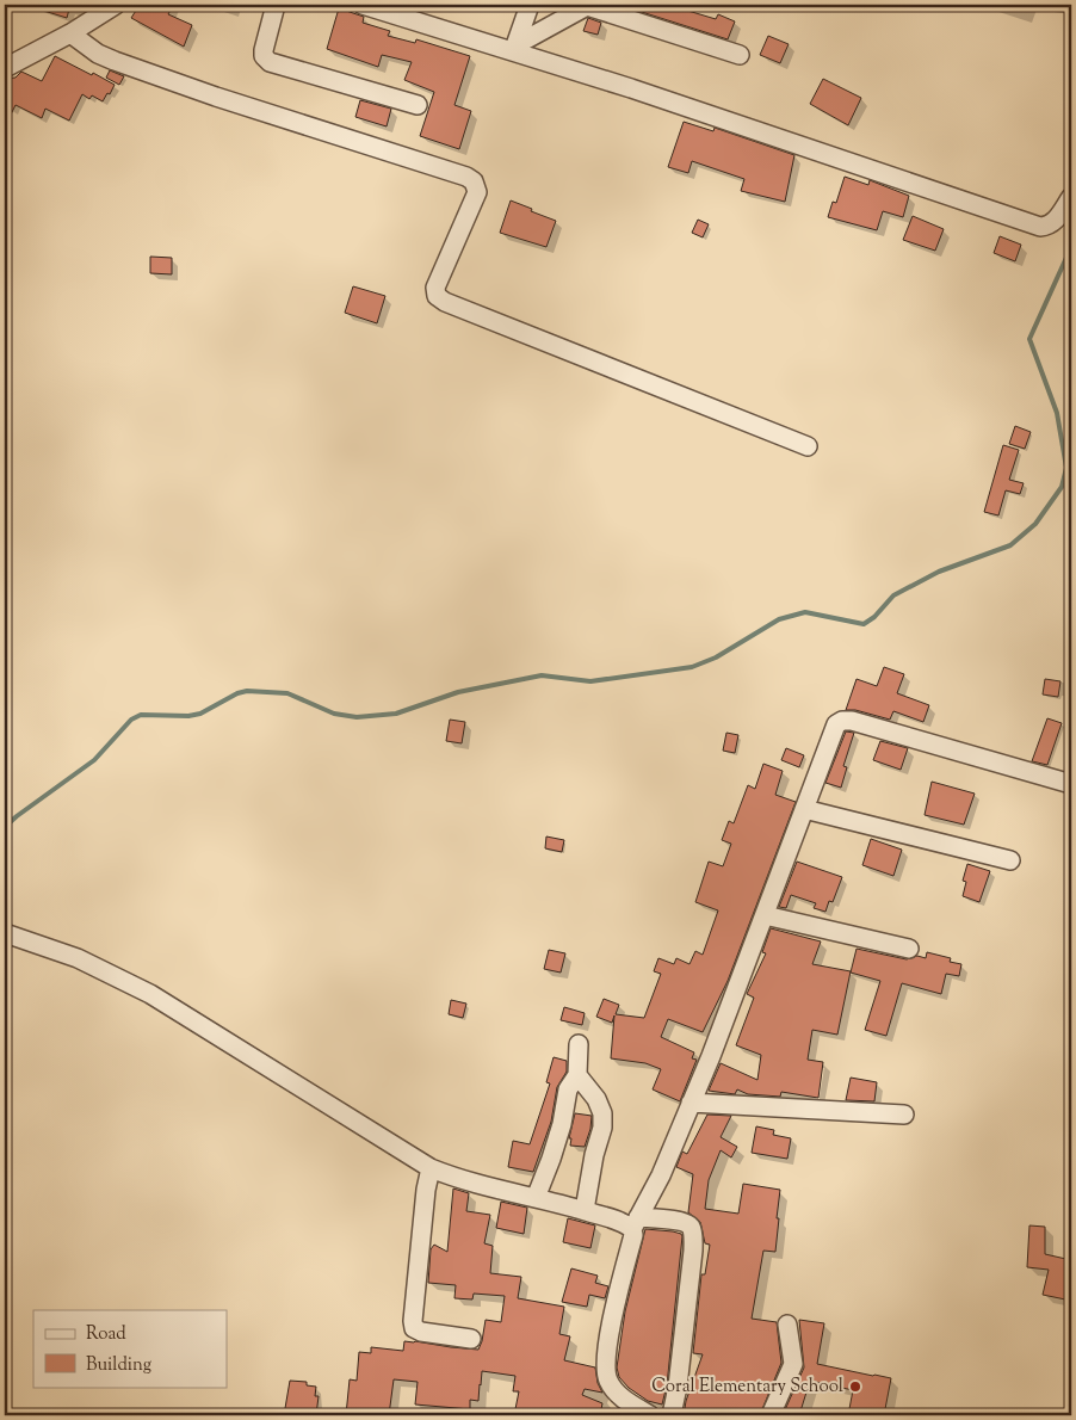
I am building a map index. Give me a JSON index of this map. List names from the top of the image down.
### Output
{
  "places": ["Coral Elementary School"],
  "legend": ["Road", "Building"]
}
